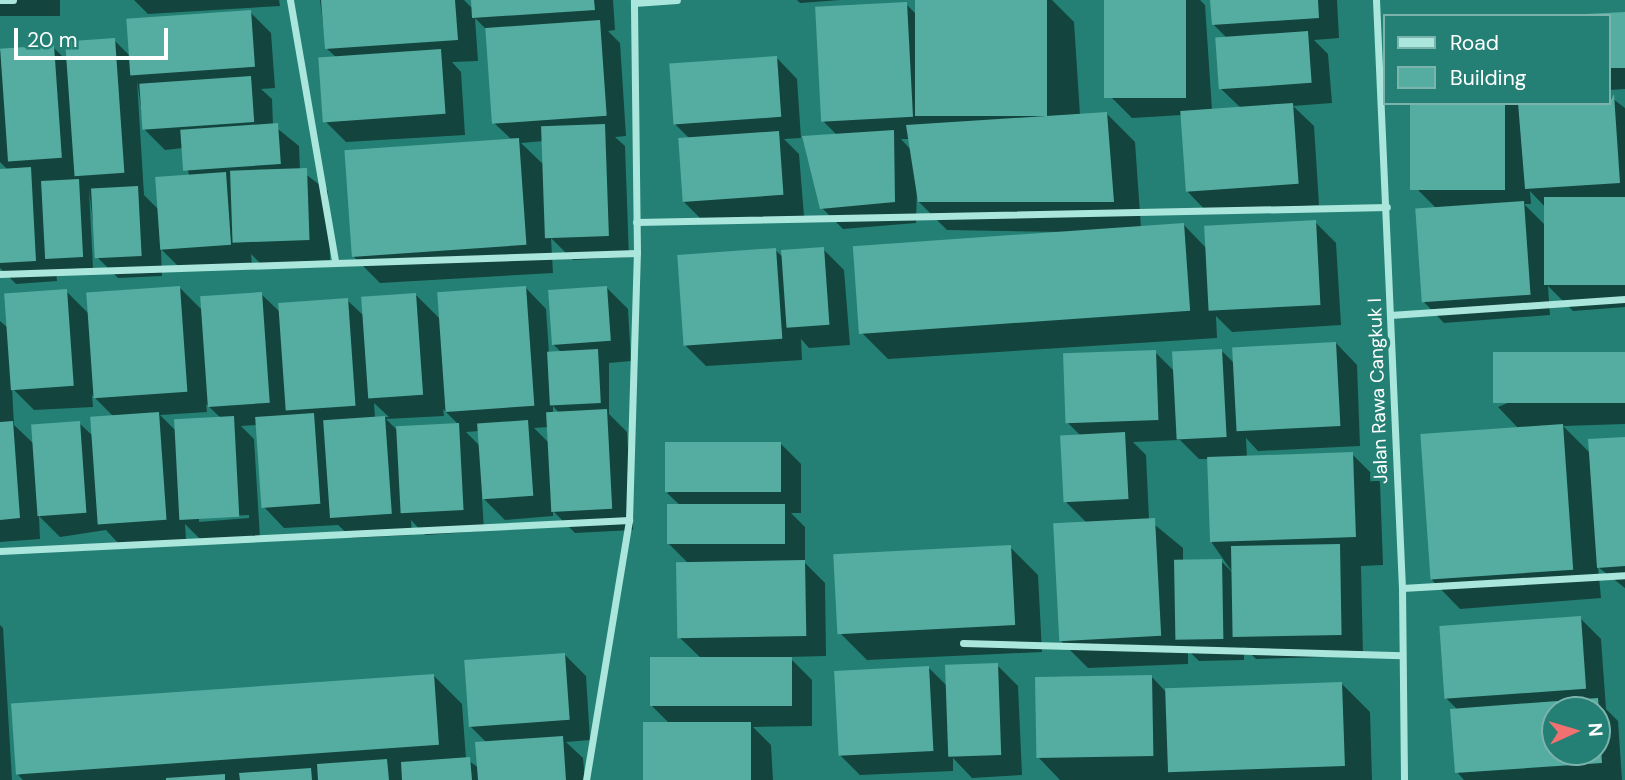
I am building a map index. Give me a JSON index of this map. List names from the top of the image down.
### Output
{
  "streets": {
    "street": ["Jalan Rawa Cangkuk I"]
  },
  "legend": ["Road", "Building"],
  "scale_bar": "20 m",
  "north": "right"
}
